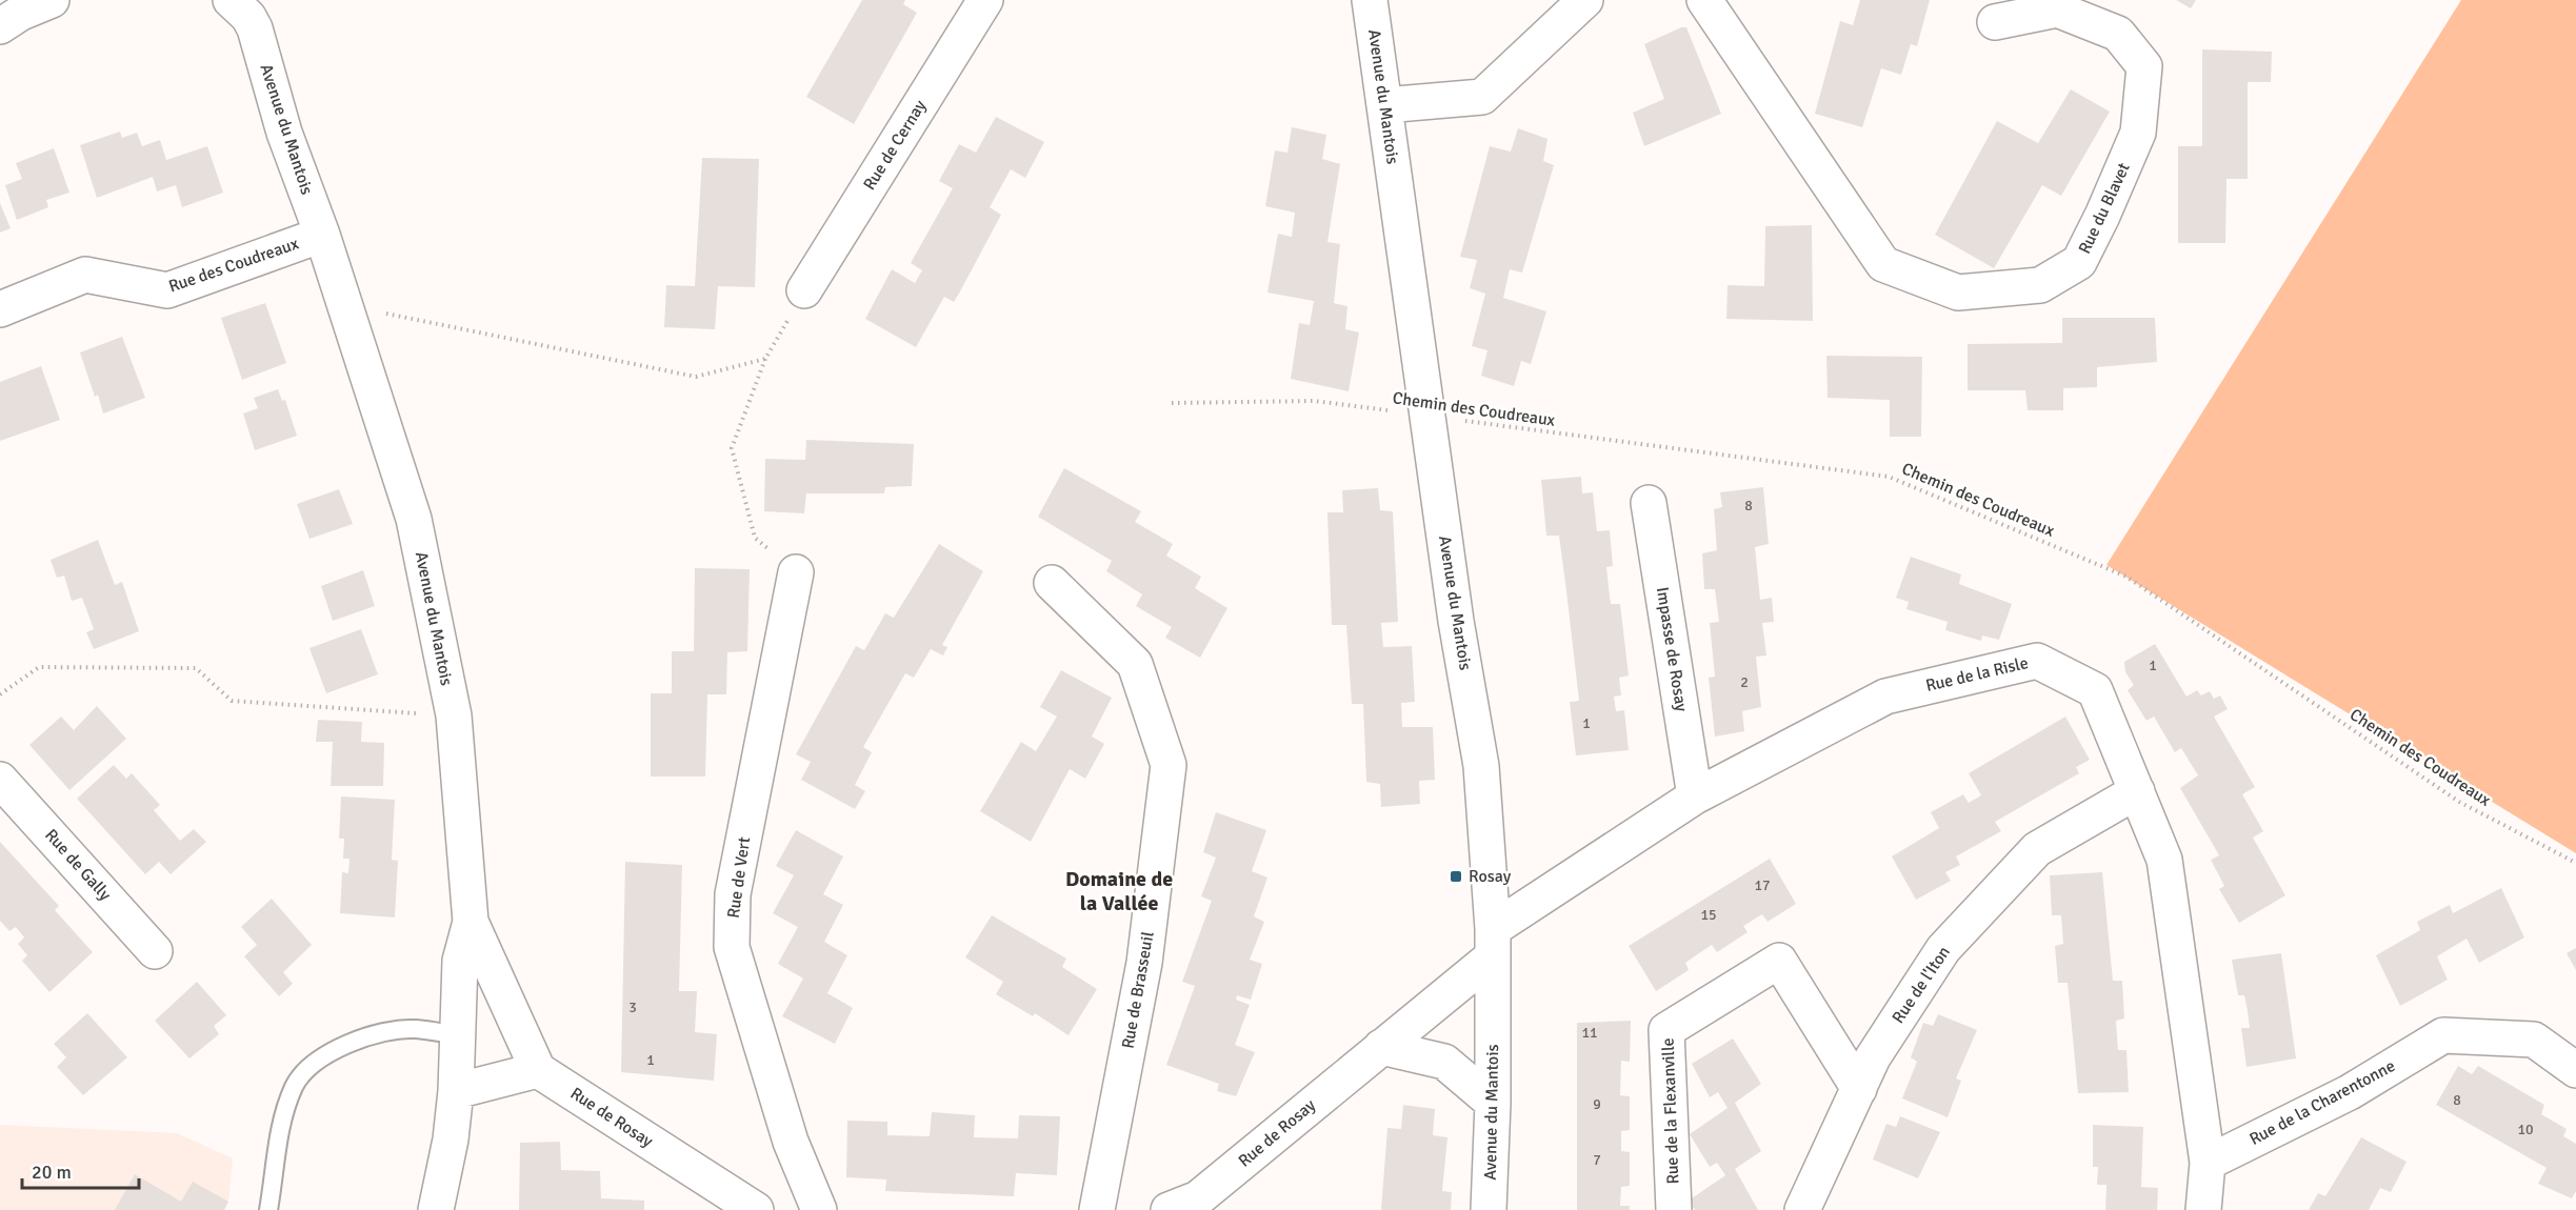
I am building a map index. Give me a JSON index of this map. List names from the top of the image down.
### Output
{
  "streets": {
    "street": [
      "Avenue du Mantois",
      "Rue de Cernay",
      "Rue du Blavet",
      "Rue des Coudreaux",
      "Impasse de Rosay",
      "Rue de la Risle",
      "Rue de Gally",
      "Rue de Vert",
      "Rue de l'Iton",
      "Rue de Brasseuil",
      "Rue de la Charentonne",
      "Rue de la Flexanville",
      "Rue de Rosay"
    ],
    "path": ["Chemin des Coudreaux"]
  },
  "crossings": [
    ["Avenue du Mantois", "Rue des Coudreaux"],
    ["Avenue du Mantois", "Chemin des Coudreaux"],
    ["Avenue du Mantois", "Rue de la Risle"],
    ["Avenue du Mantois", "Rue de Rosay"],
    ["Impasse de Rosay", "Rue de la Risle"],
    ["Rue de la Risle", "Rue de l'Iton"],
    ["Rue de la Risle", "Rue de la Charentonne"],
    ["Rue de la Risle", "Rue de Rosay"],
    ["Rue de l'Iton", "Rue de la Flexanville"]
  ],
  "districts": ["Domaine de la Vallée"],
  "places": {
    "transit": ["Rosay"]
  },
  "house_numbers": [
    "8",
    "1",
    "2",
    "1",
    "17",
    "15",
    "3",
    "11",
    "1",
    "8",
    "9",
    "10",
    "7"
  ],
  "scale_bar": "20 m"
}
